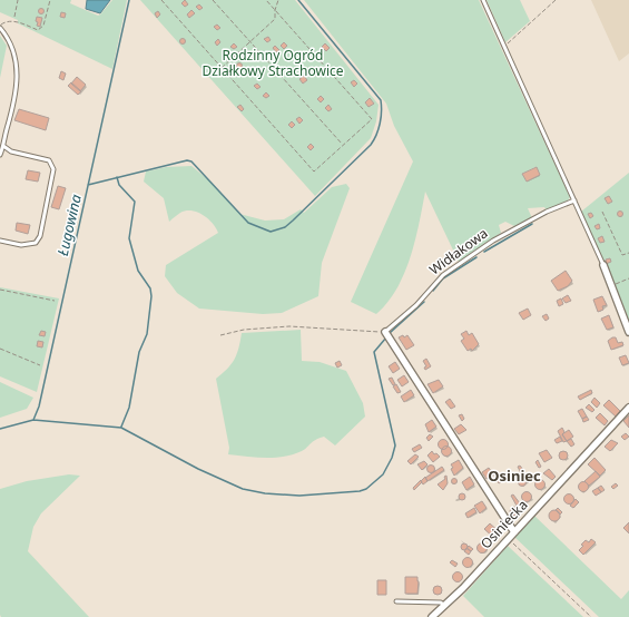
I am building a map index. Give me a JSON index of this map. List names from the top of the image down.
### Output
{
  "streets": {
    "street": ["Osiniecka"],
    "lane": ["Widłakowa"]
  },
  "districts": ["Osiniec"],
  "water": ["Ługowina"],
  "parks": ["Rodzinny Ogród Działkowy Strachowice"]
}
